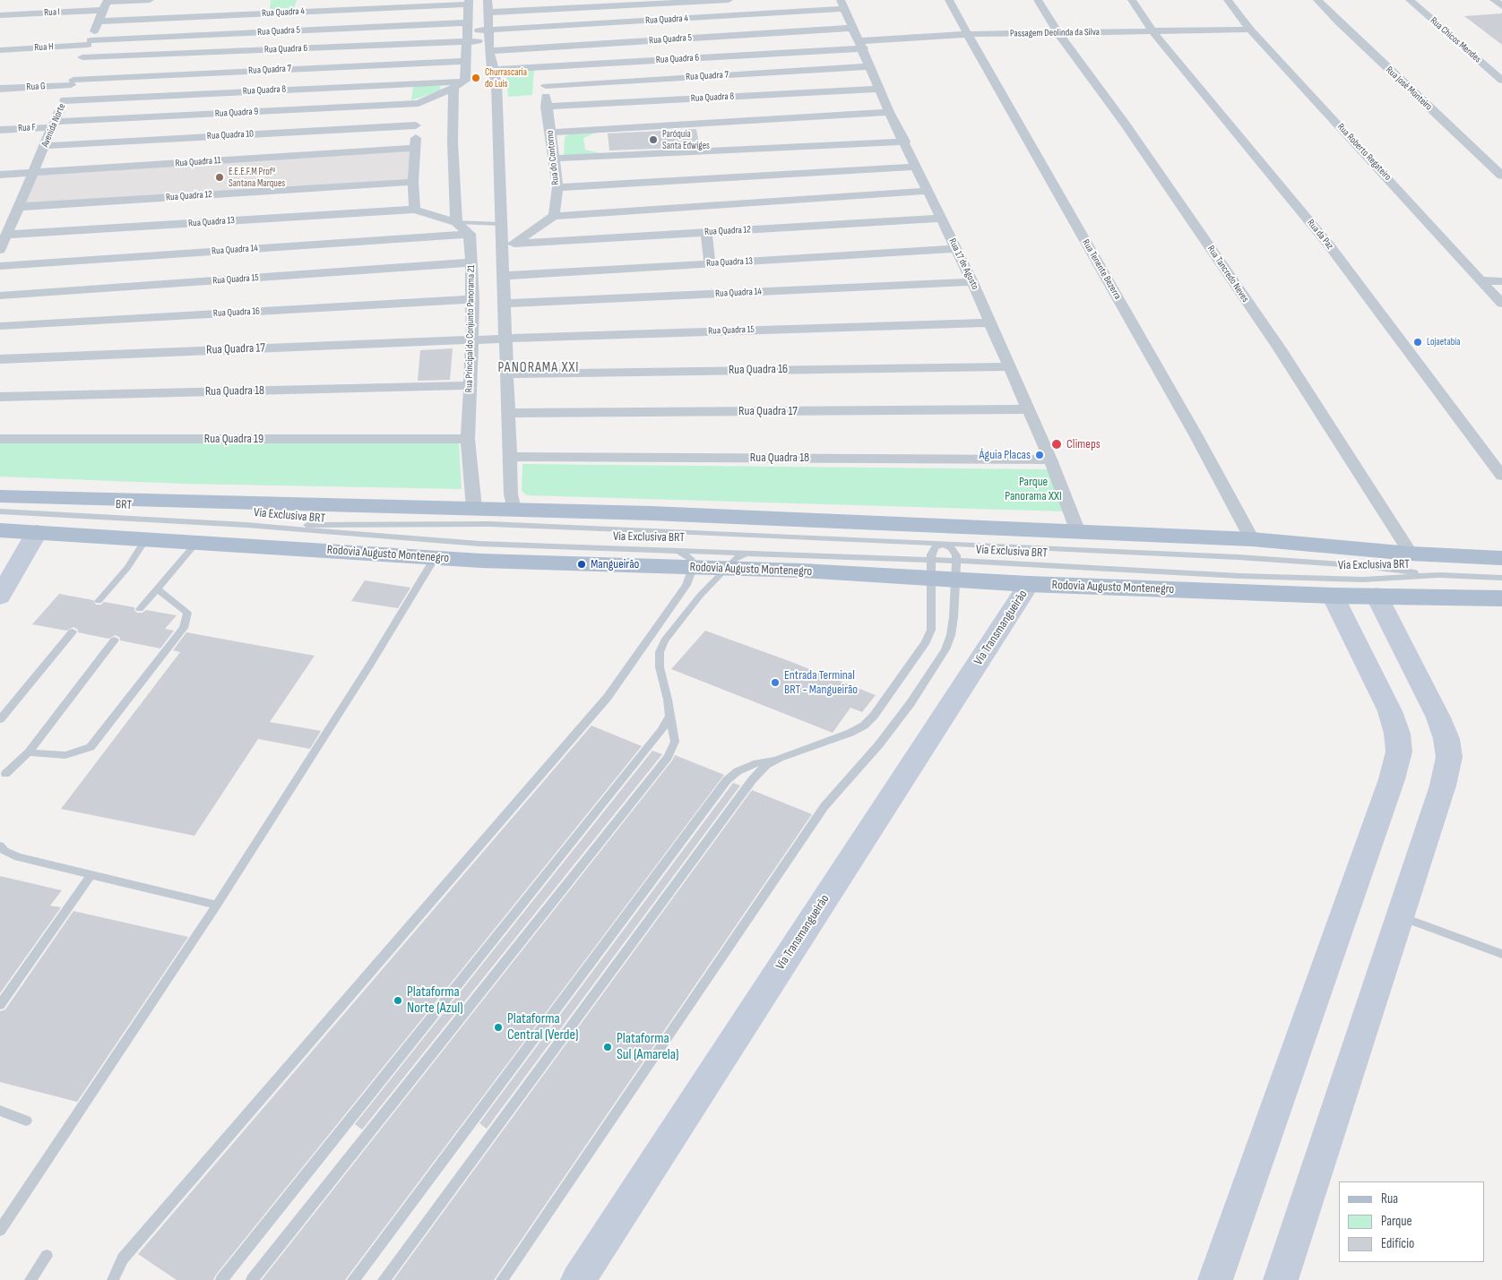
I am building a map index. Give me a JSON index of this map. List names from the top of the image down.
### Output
{
  "streets": {
    "main road": ["Rodovia Augusto Montenegro"],
    "street": [
      "Rua I",
      "Rua Quadra 4",
      "Rua Quadra 5",
      "Passagem Deolinda da Silva",
      "Rua Chicos Mendes",
      "Rua H",
      "Rua Quadra 6",
      "Rua Quadra 7",
      "Rua G",
      "Rua José Monteiro",
      "Rua Quadra 8",
      "Rua Quadra 9",
      "Avenida Norte",
      "Rua F",
      "Rua Quadra 10",
      "Rua Roberto Regateiro",
      "Rua do Contorno",
      "Rua Quadra 11",
      "Rua Quadra 12",
      "Rua Quadra 13",
      "Rua da Paz",
      "Rua Quadra 14",
      "Rua 17 de Agosto",
      "Rua Tenente Bezerra",
      "Rua Tancredo Neves",
      "Rua Quadra 15",
      "Rua Quadra 16",
      "Rua Principal do Conjunto Panorama 21",
      "Rua Quadra 17",
      "Rua Quadra 18",
      "Rua Quadra 19",
      "Via Transmangueirão"
    ],
    "lane": ["BRT", "Via Exclusiva BRT"]
  },
  "crossings": [
    ["Rua I", "Avenida Norte"],
    ["Rua Quadra 4", "Rua Quadra 5"],
    ["Rua Quadra 4", "Rua Quadra 6"],
    ["Rua Quadra 4", "Avenida Norte"],
    ["Rua Quadra 4", "Rua 17 de Agosto"],
    ["Rua Quadra 5", "Rua H"],
    ["Rua Quadra 5", "Rua Quadra 6"],
    ["Rua Quadra 5", "Avenida Norte"],
    ["Rua Quadra 5", "Rua 17 de Agosto"],
    ["Passagem Deolinda da Silva", "Rua Quadra 6"],
    ["Passagem Deolinda da Silva", "Rua Roberto Regateiro"],
    ["Passagem Deolinda da Silva", "Rua da Paz"],
    ["Passagem Deolinda da Silva", "Rua 17 de Agosto"],
    ["Passagem Deolinda da Silva", "Rua Tenente Bezerra"],
    ["Passagem Deolinda da Silva", "Rua Tancredo Neves"],
    ["Rua H", "Avenida Norte"],
    ["Rua Quadra 6", "Rua Quadra 7"],
    ["Rua Quadra 6", "Rua G"],
    ["Rua Quadra 6", "Avenida Norte"],
    ["Rua Quadra 6", "Rua do Contorno"],
    ["Rua Quadra 6", "Rua 17 de Agosto"],
    ["Rua Quadra 7", "Rua G"],
    ["Rua Quadra 7", "Avenida Norte"],
    ["Rua Quadra 7", "Rua do Contorno"],
    ["Rua Quadra 7", "Rua 17 de Agosto"],
    ["Rua G", "Avenida Norte"],
    ["Rua Quadra 8", "Avenida Norte"],
    ["Rua Quadra 8", "Rua do Contorno"],
    ["Rua Quadra 8", "Rua 17 de Agosto"],
    ["Rua Quadra 9", "Avenida Norte"],
    ["Rua Quadra 9", "Rua F"],
    ["Avenida Norte", "Rua F"],
    ["Avenida Norte", "Rua Quadra 10"],
    ["Avenida Norte", "Rua Quadra 11"],
    ["Avenida Norte", "Rua Quadra 12"],
    ["Avenida Norte", "Rua Quadra 13"],
    ["Rua Quadra 12", "Rua 17 de Agosto"],
    ["Rua Quadra 13", "Rua 17 de Agosto"],
    ["Rua Quadra 14", "Rua 17 de Agosto"],
    ["Rua Quadra 14", "Rua Principal do Conjunto Panorama 21"],
    ["Rua 17 de Agosto", "Rua Quadra 15"],
    ["Rua 17 de Agosto", "Rua Quadra 16"],
    ["Rua 17 de Agosto", "Rua Quadra 17"],
    ["Rua 17 de Agosto", "Rua Quadra 18"],
    ["Rua Quadra 15", "Rua Principal do Conjunto Panorama 21"],
    ["Rua Quadra 15", "Rua Quadra 17"],
    ["Rua Quadra 16", "Rua Principal do Conjunto Panorama 21"],
    ["Rua Principal do Conjunto Panorama 21", "Rua Quadra 17"],
    ["Rua Principal do Conjunto Panorama 21", "Rua Quadra 18"],
    ["Rua Principal do Conjunto Panorama 21", "Rua Quadra 19"],
    ["BRT", "Via Exclusiva BRT"],
    ["Via Exclusiva BRT", "Rodovia Augusto Montenegro"],
    ["Rodovia Augusto Montenegro", "Via Transmangueirão"]
  ],
  "districts": ["PANORAMA XXI"],
  "parks": ["Parque Panorama XXI"],
  "places": [
    "Churrascaria do Luis",
    "Paróquia Santa Edwiges",
    "E.E.E.F.M Profº Santana Marques",
    "Lojaetabia",
    "Climeps",
    "Águia Placas",
    "Mangueirão",
    "Entrada Terminal BRT - Mangueirão",
    "Plataforma Norte (Azul)",
    "Plataforma Central (Verde)",
    "Plataforma Sul (Amarela)"
  ],
  "legend": ["Rua", "Parque", "Edifício"]
}
